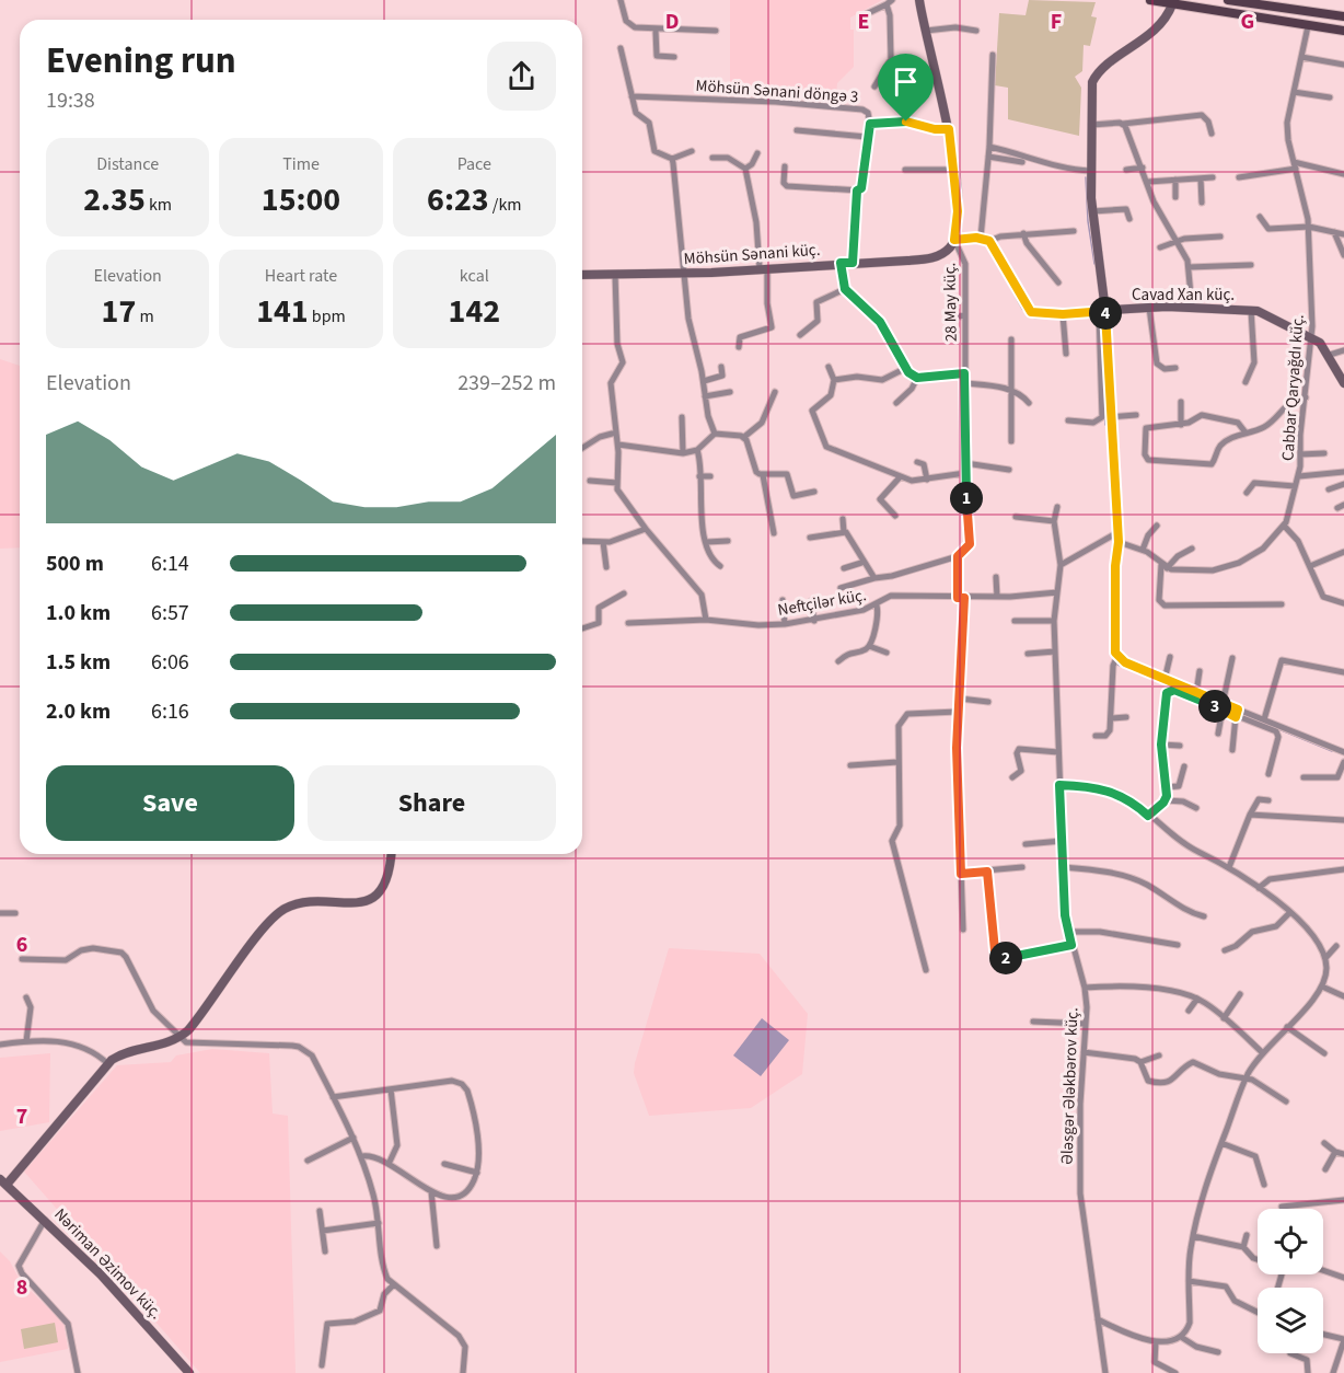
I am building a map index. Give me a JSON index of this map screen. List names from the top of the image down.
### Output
{
  "streets": {
    "street": [
      "Möhsün Sənani döngə 3",
      "Möhsün Sənani küç.",
      "Cavad Xan küç.",
      "28 May küç.",
      "Cabbar Qaryağdı küç.",
      "Neftçilər küç.",
      "Ələsgər Ələkbərov küç.",
      "Nəriman Əzimov küç."
    ]
  },
  "crossings": [
    ["Möhsün Sənani küç.", "28 May küç."],
    ["Cavad Xan küç.", "Cabbar Qaryağdı küç."],
    ["28 May küç.", "Neftçilər küç."],
    ["Neftçilər küç.", "Ələsgər Ələkbərov küç."]
  ],
  "page": {
    "heading": ["Evening run", "19:38"],
    "stats": [
      ["Distance", "2.35 km"],
      ["Time", "15:00"],
      ["Pace", "6:23 /km"],
      ["Elevation", "17 m"],
      ["Heart rate", "141 bpm"],
      ["kcal", "142"]
    ],
    "pins": [
      "4",
      "1",
      "3",
      "2"
    ],
    "chart": ["Elevation", "239–252 m"],
    "list": [
      {
        "name": "500 m",
        "note": "6:14"
      },
      {
        "name": "1.0 km",
        "note": "6:57"
      },
      {
        "name": "1.5 km",
        "note": "6:06"
      },
      {
        "name": "2.0 km",
        "note": "6:16"
      }
    ],
    "buttons": ["Save", "Share"]
  },
  "grid": {
    "columns": [
      "D",
      "E",
      "F",
      "G"
    ],
    "rows": ["6", "7", "8"]
  }
}
